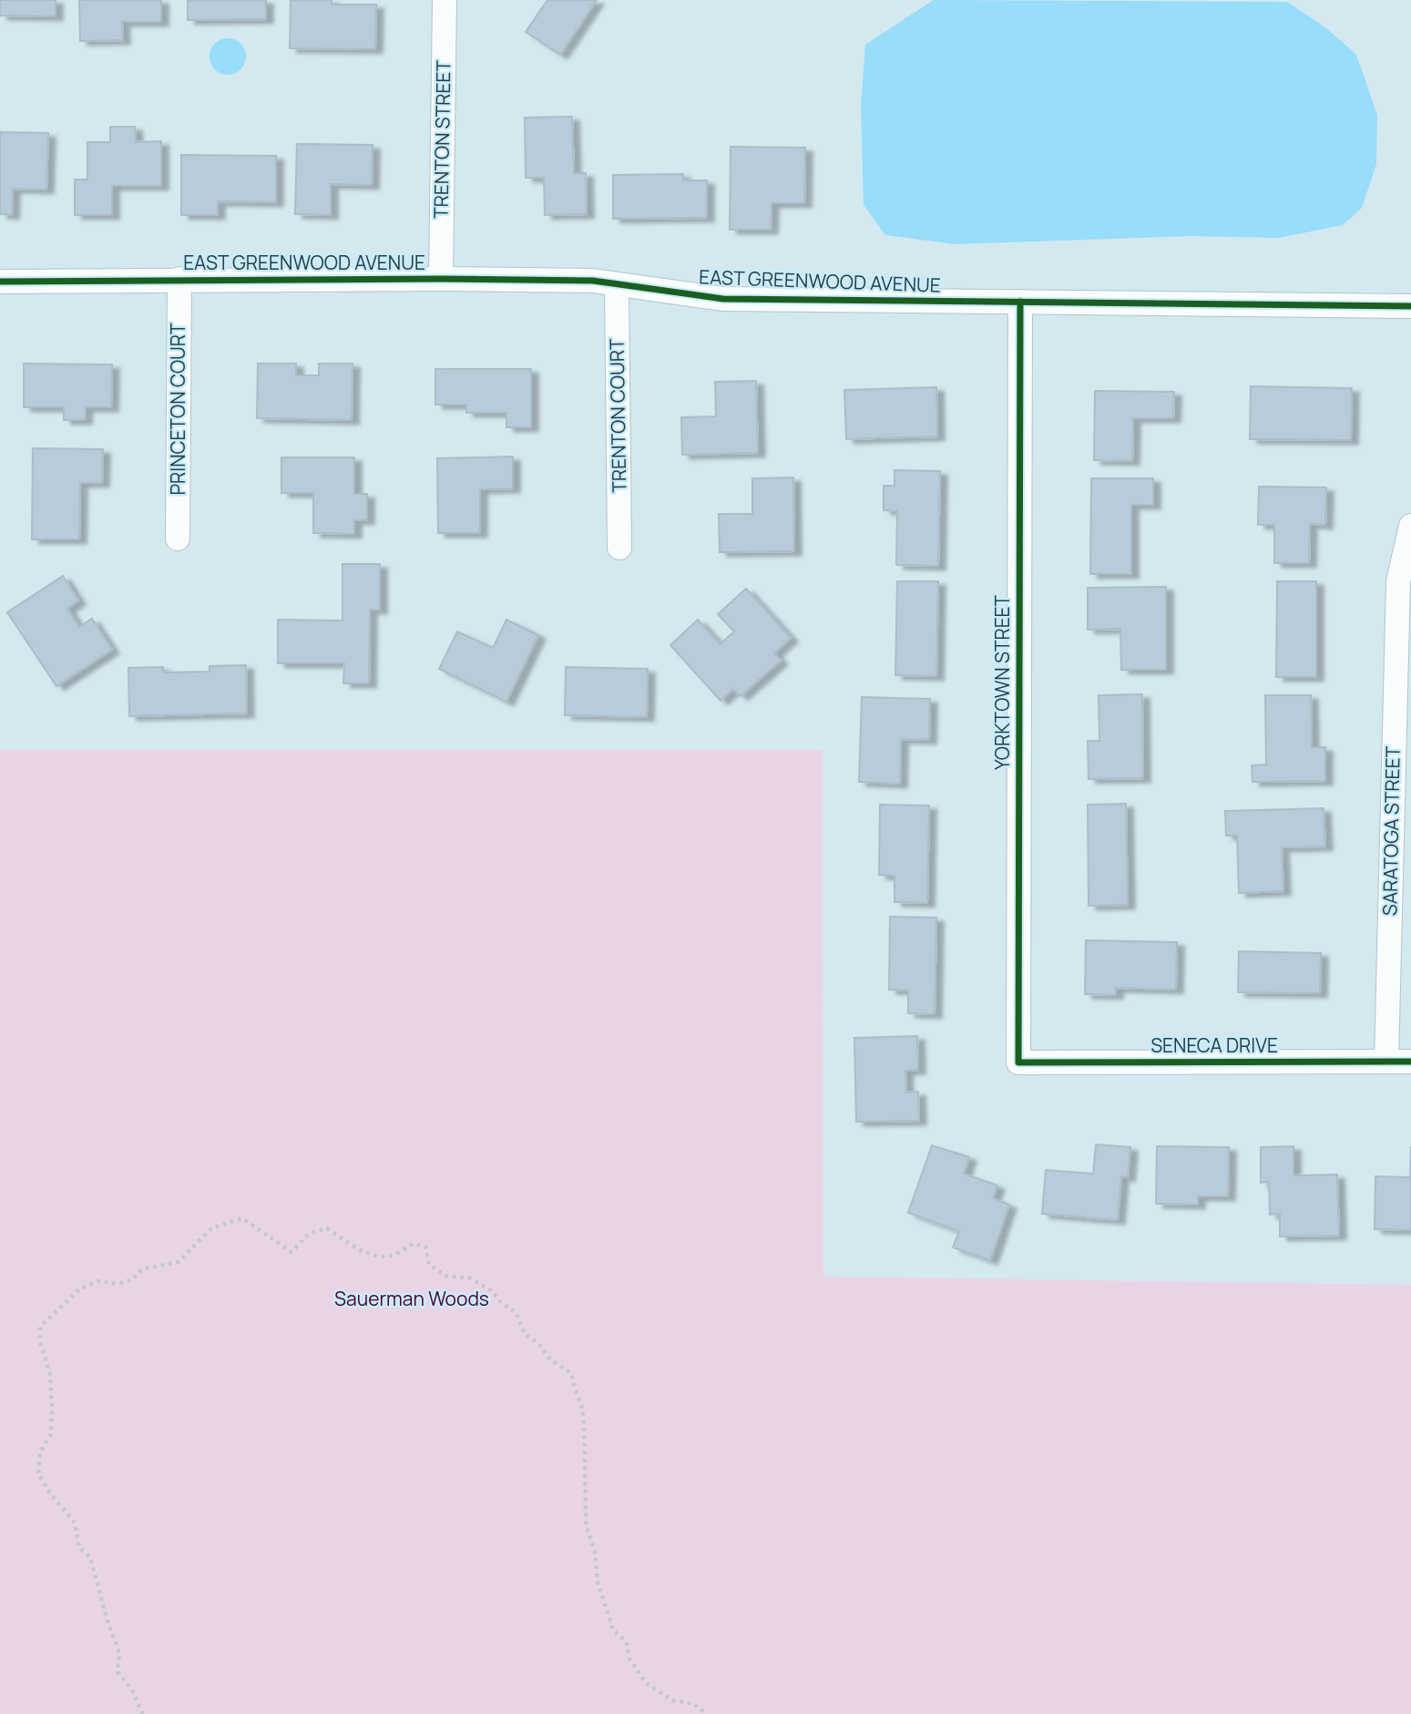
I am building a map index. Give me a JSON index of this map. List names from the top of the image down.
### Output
{
  "streets": {
    "street": [
      "TRENTON STREET",
      "EAST GREENWOOD AVENUE",
      "PRINCETON COURT",
      "TRENTON COURT",
      "YORKTOWN STREET",
      "SARATOGA STREET",
      "SENECA DRIVE"
    ]
  },
  "crossings": [
    ["TRENTON STREET", "EAST GREENWOOD AVENUE"],
    ["EAST GREENWOOD AVENUE", "PRINCETON COURT"],
    ["EAST GREENWOOD AVENUE", "TRENTON COURT"],
    ["EAST GREENWOOD AVENUE", "YORKTOWN STREET"],
    ["YORKTOWN STREET", "SENECA DRIVE"],
    ["SARATOGA STREET", "SENECA DRIVE"]
  ],
  "parks": ["Sauerman Woods"]
}
